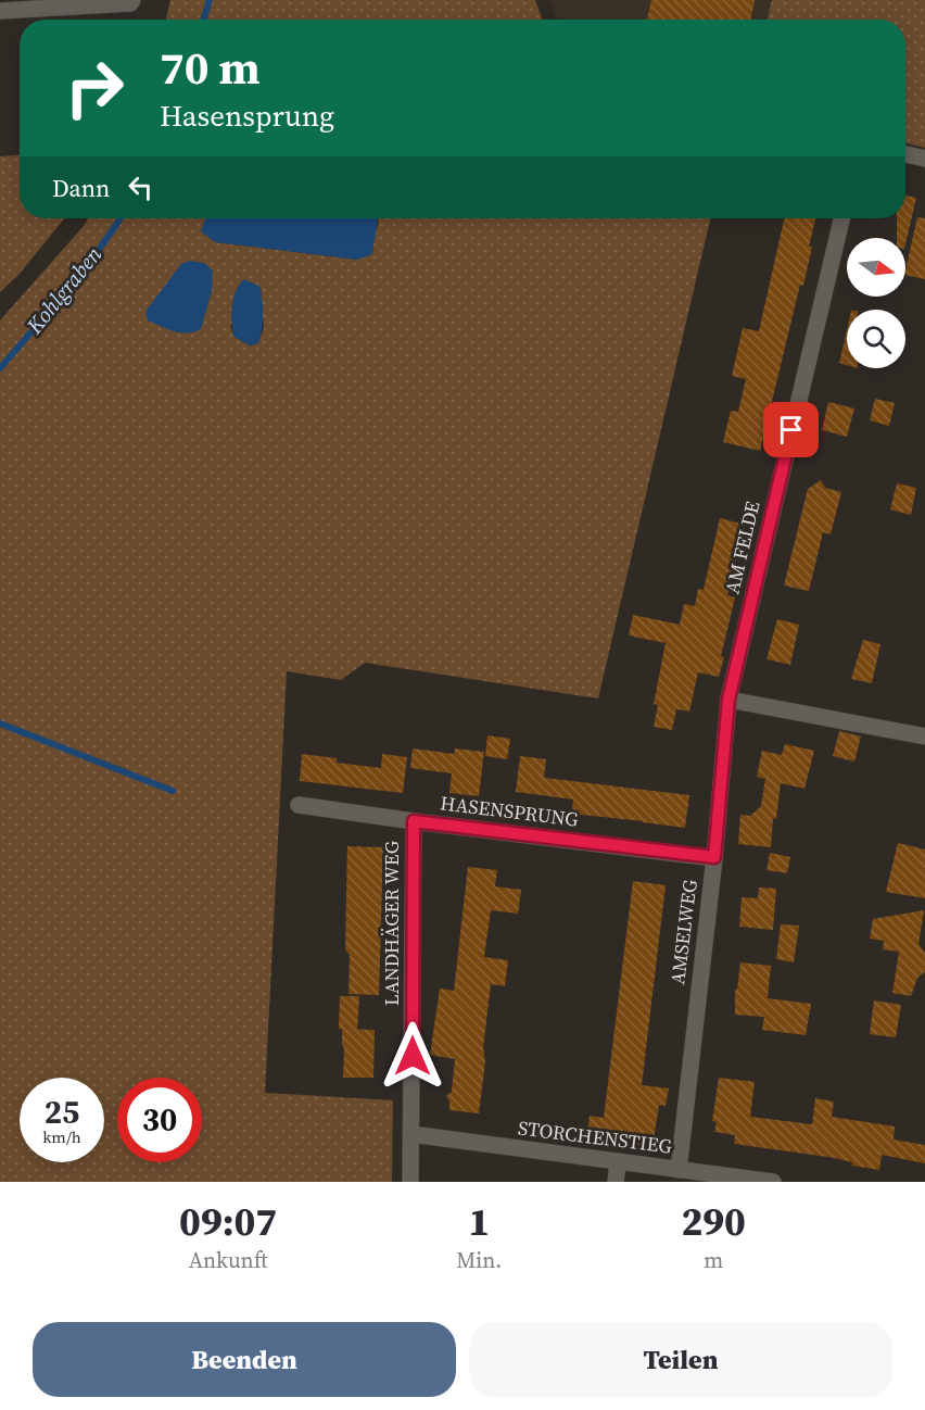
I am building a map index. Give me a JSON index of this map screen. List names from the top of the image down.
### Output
{
  "streets": {
    "street": [
      "AM FELDE",
      "HASENSPRUNG",
      "LANDHÄGER WEG",
      "AMSELWEG",
      "STORCHENSTIEG"
    ]
  },
  "crossings": [
    ["AM FELDE", "AMSELWEG"],
    ["HASENSPRUNG", "LANDHÄGER WEG"],
    ["HASENSPRUNG", "AMSELWEG"],
    ["LANDHÄGER WEG", "STORCHENSTIEG"],
    ["AMSELWEG", "STORCHENSTIEG"]
  ],
  "water": ["Kohlgraben"],
  "north": "right",
  "page": {
    "turn": ["70 m", "Hasensprung"],
    "then": "Dann",
    "speed": "25 km/h",
    "limit": "30",
    "eta": [
      "09:07",
      "Ankunft",
      "1",
      "Min.",
      "290",
      "m"
    ],
    "buttons": ["Beenden", "Teilen"]
  }
}
